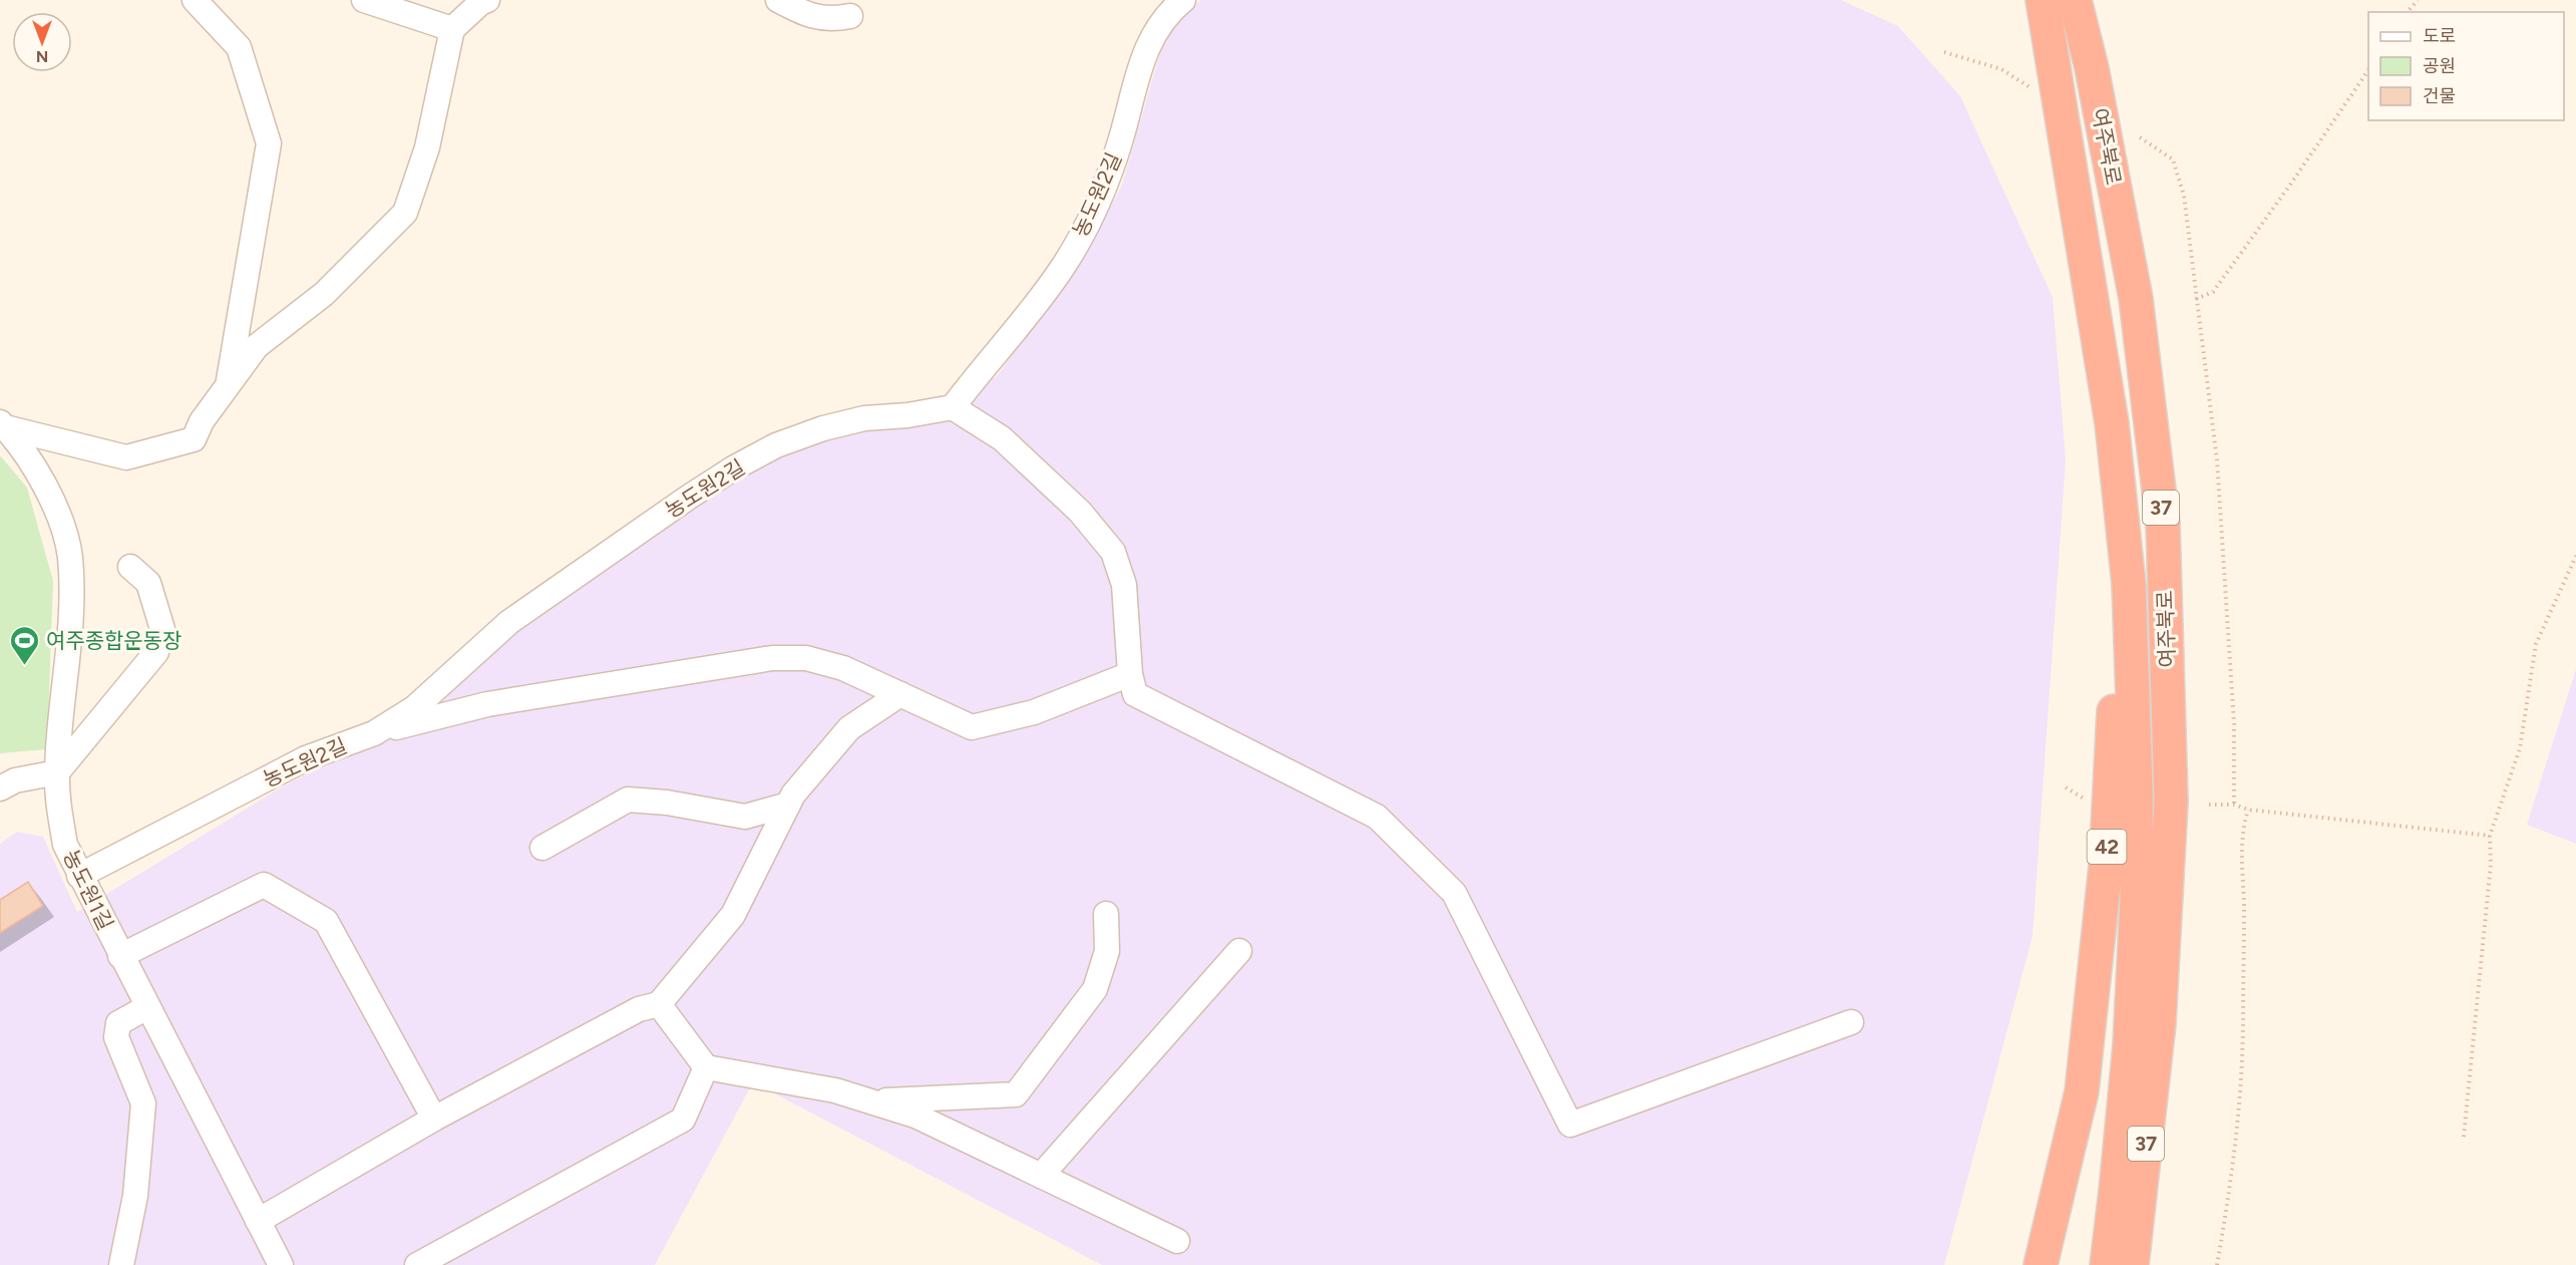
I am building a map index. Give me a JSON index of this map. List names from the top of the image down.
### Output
{
  "streets": {
    "highway": ["여주북로", "37", "42"],
    "street": ["농도원2길", "농도원1길"]
  },
  "crossings": [
    ["여주북로", "42"],
    ["농도원2길", "농도원1길"]
  ],
  "places": {
    "sports": ["여주종합운동장"]
  },
  "legend": ["도로", "공원", "건물"],
  "north": "bottom"
}
